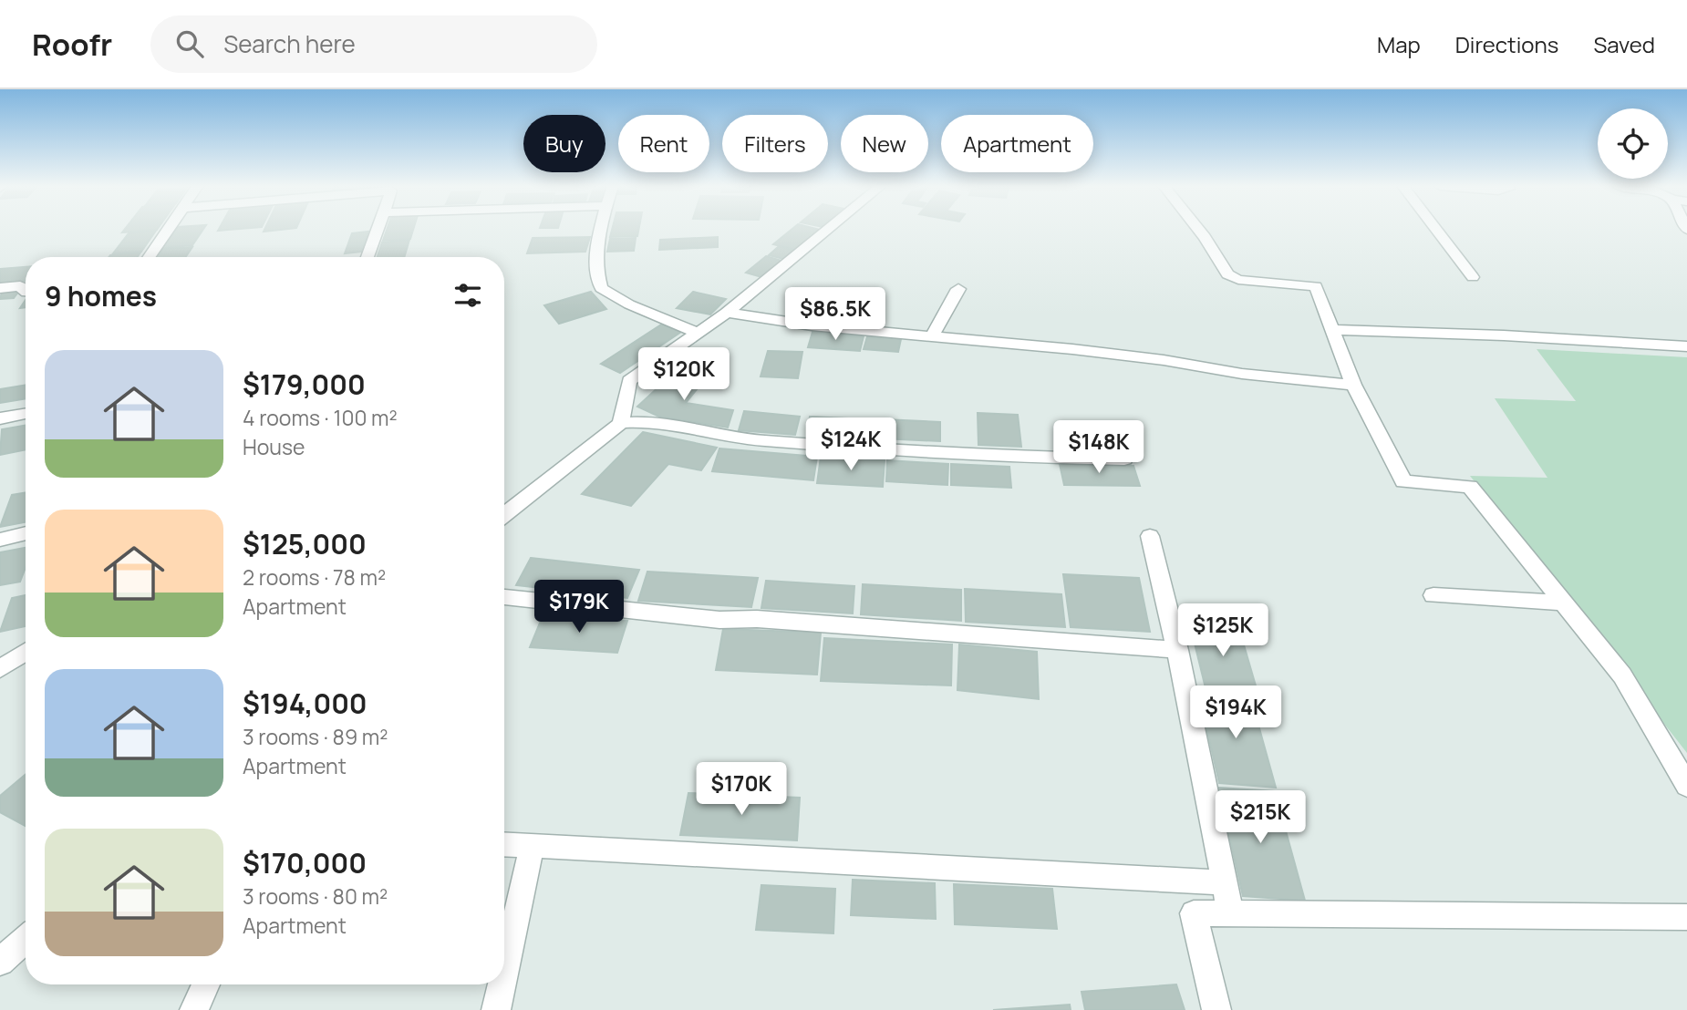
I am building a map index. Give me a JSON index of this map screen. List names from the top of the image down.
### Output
{
  "page": {
    "header": "Roofr",
    "search": "Search here",
    "nav": ["Map", "Directions", "Saved"],
    "chip": [
      "Buy",
      "Rent",
      "Filters",
      "New",
      "Apartment"
    ],
    "heading": "9 homes",
    "price": [
      "$86.5K",
      "$120K",
      "$124K",
      "$148K",
      "$179K",
      "$125K",
      "$194K",
      "$170K",
      "$215K"
    ],
    "list": [
      {
        "name": "$179,000",
        "note": "4 rooms · 100 m² · House"
      },
      {
        "name": "$125,000",
        "note": "2 rooms · 78 m² · Apartment"
      },
      {
        "name": "$194,000",
        "note": "3 rooms · 89 m² · Apartment"
      },
      {
        "name": "$170,000",
        "note": "3 rooms · 80 m² · Apartment"
      }
    ]
  }
}
